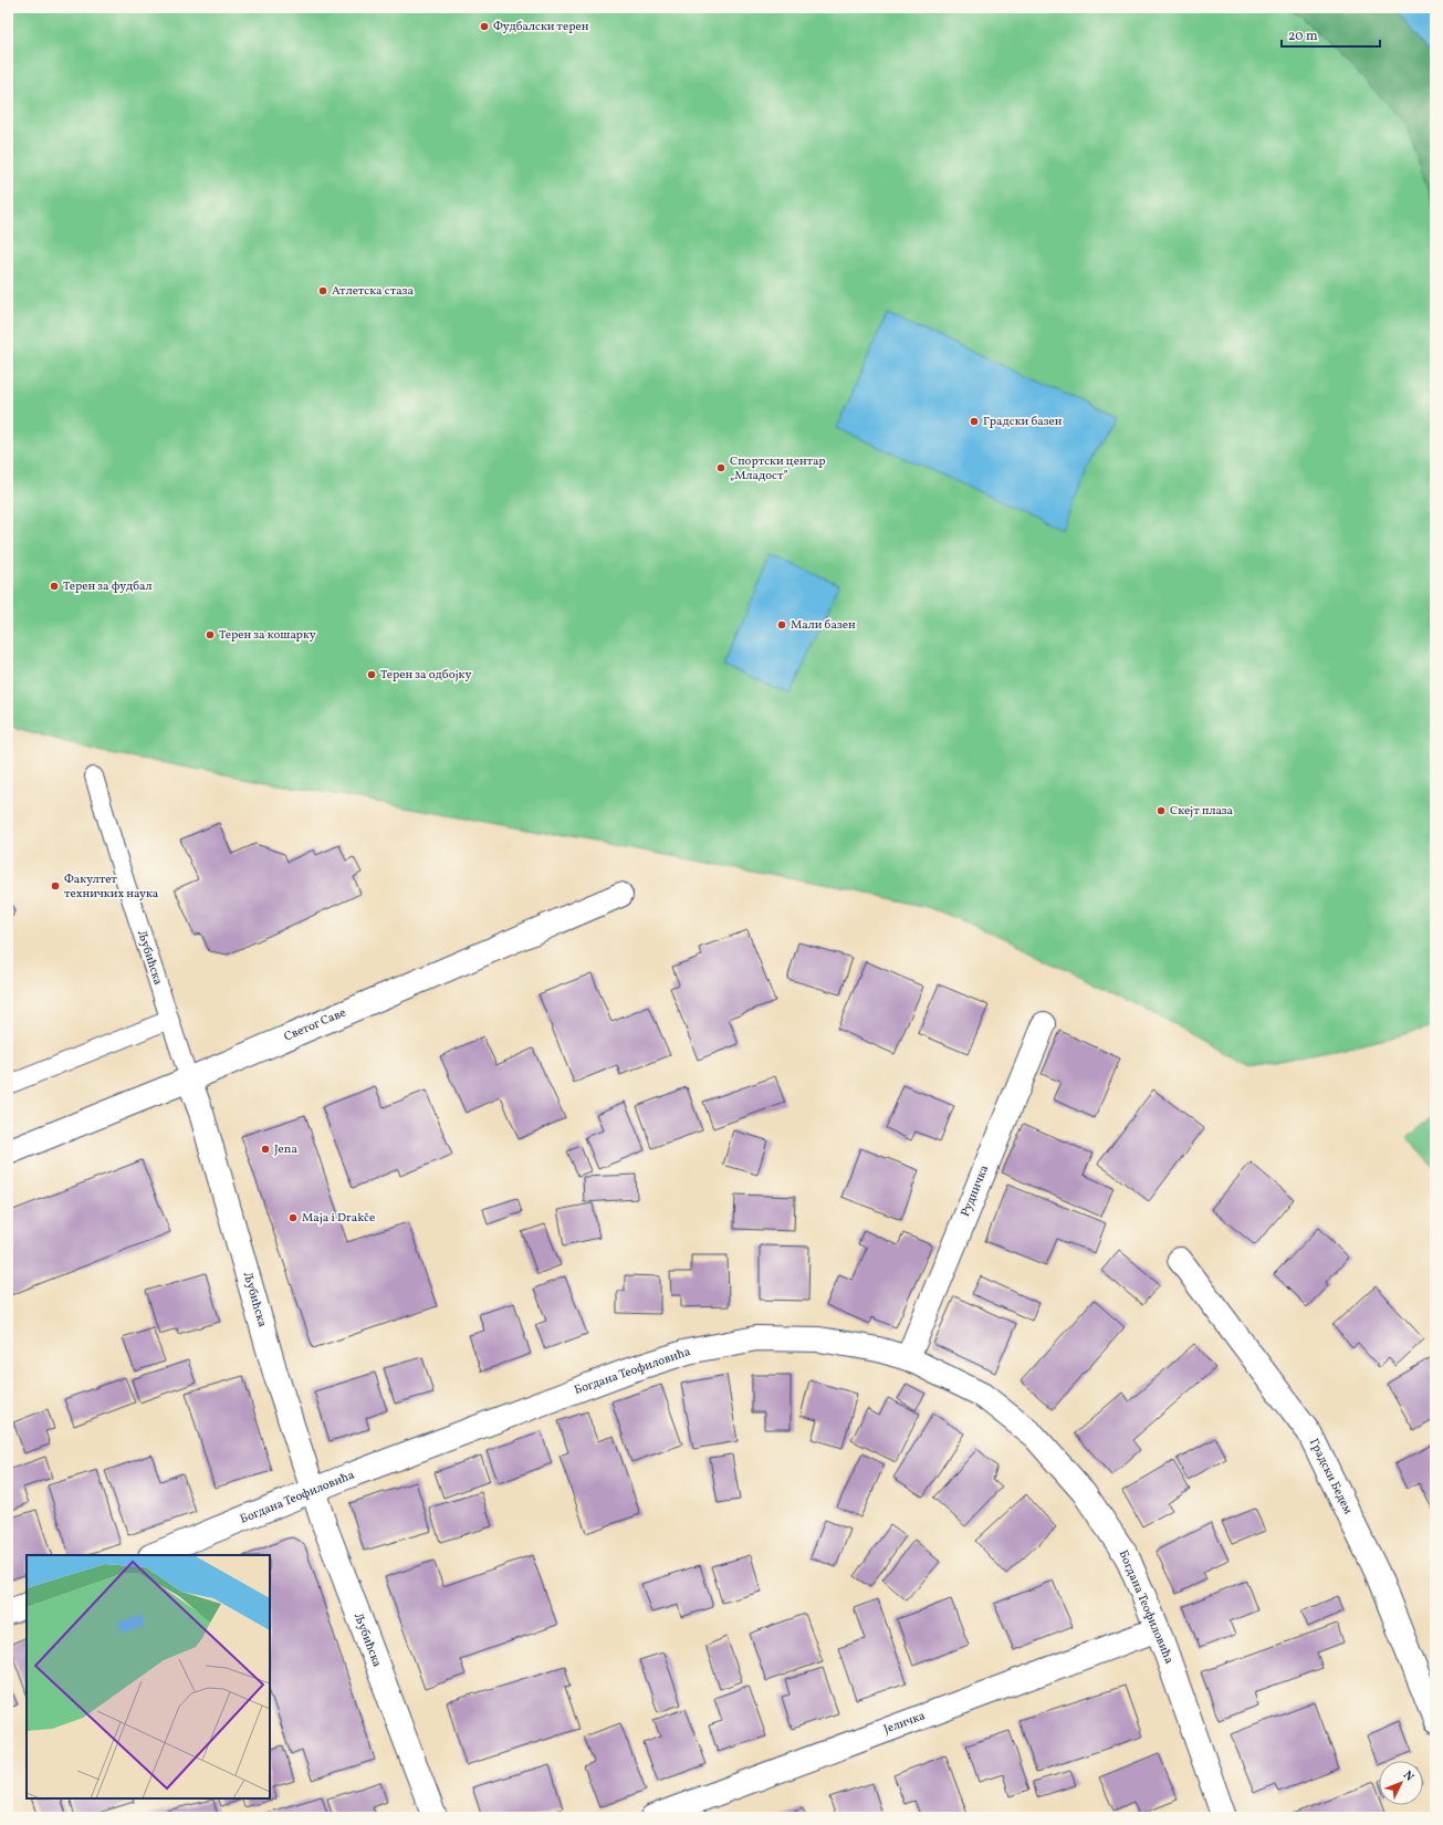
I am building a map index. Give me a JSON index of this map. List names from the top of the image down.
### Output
{
  "streets": {
    "street": [
      "Љубићска",
      "Светог Саве",
      "Рудничка",
      "Богдана Теофиловића",
      "Градски Бедем",
      "Јеличка"
    ]
  },
  "crossings": [
    ["Љубићска", "Светог Саве"],
    ["Љубићска", "Богдана Теофиловића"],
    ["Рудничка", "Богдана Теофиловића"],
    ["Богдана Теофиловића", "Јеличка"]
  ],
  "places": [
    "Фудбалски терен",
    "Атлетска стаза",
    "Градски базен",
    "Спортски центар „Младост”",
    "Терен за фудбал",
    "Мали базен",
    "Терен за кошарку",
    "Терен за одбојку",
    "Скејт плаза",
    "Факултет техничких наука",
    "Jena",
    "Maja i Drakče"
  ],
  "scale_bar": "20 m",
  "north": "top right"
}
